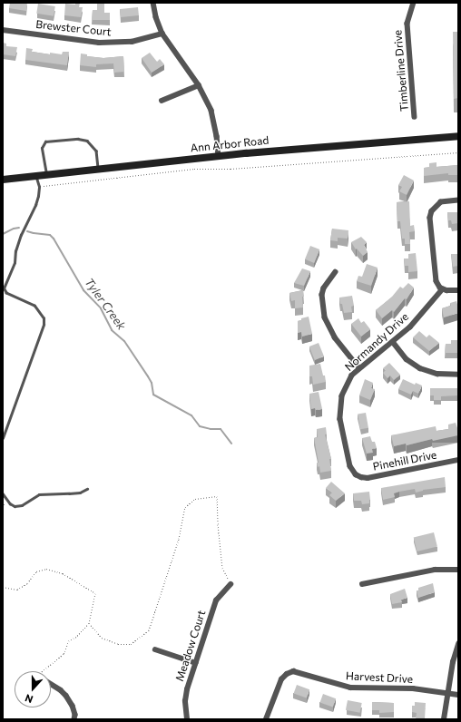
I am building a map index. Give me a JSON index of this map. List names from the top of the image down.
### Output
{
  "streets": {
    "main road": ["Ann Arbor Road"],
    "street": [
      "Brewster Court",
      "Timberline Drive",
      "Normandy Drive",
      "Pinehill Drive",
      "Meadow Court",
      "Harvest Drive"
    ]
  },
  "crossings": [
    ["Normandy Drive", "Pinehill Drive"]
  ],
  "water": ["Tyler Creek"],
  "north": "bottom"
}
